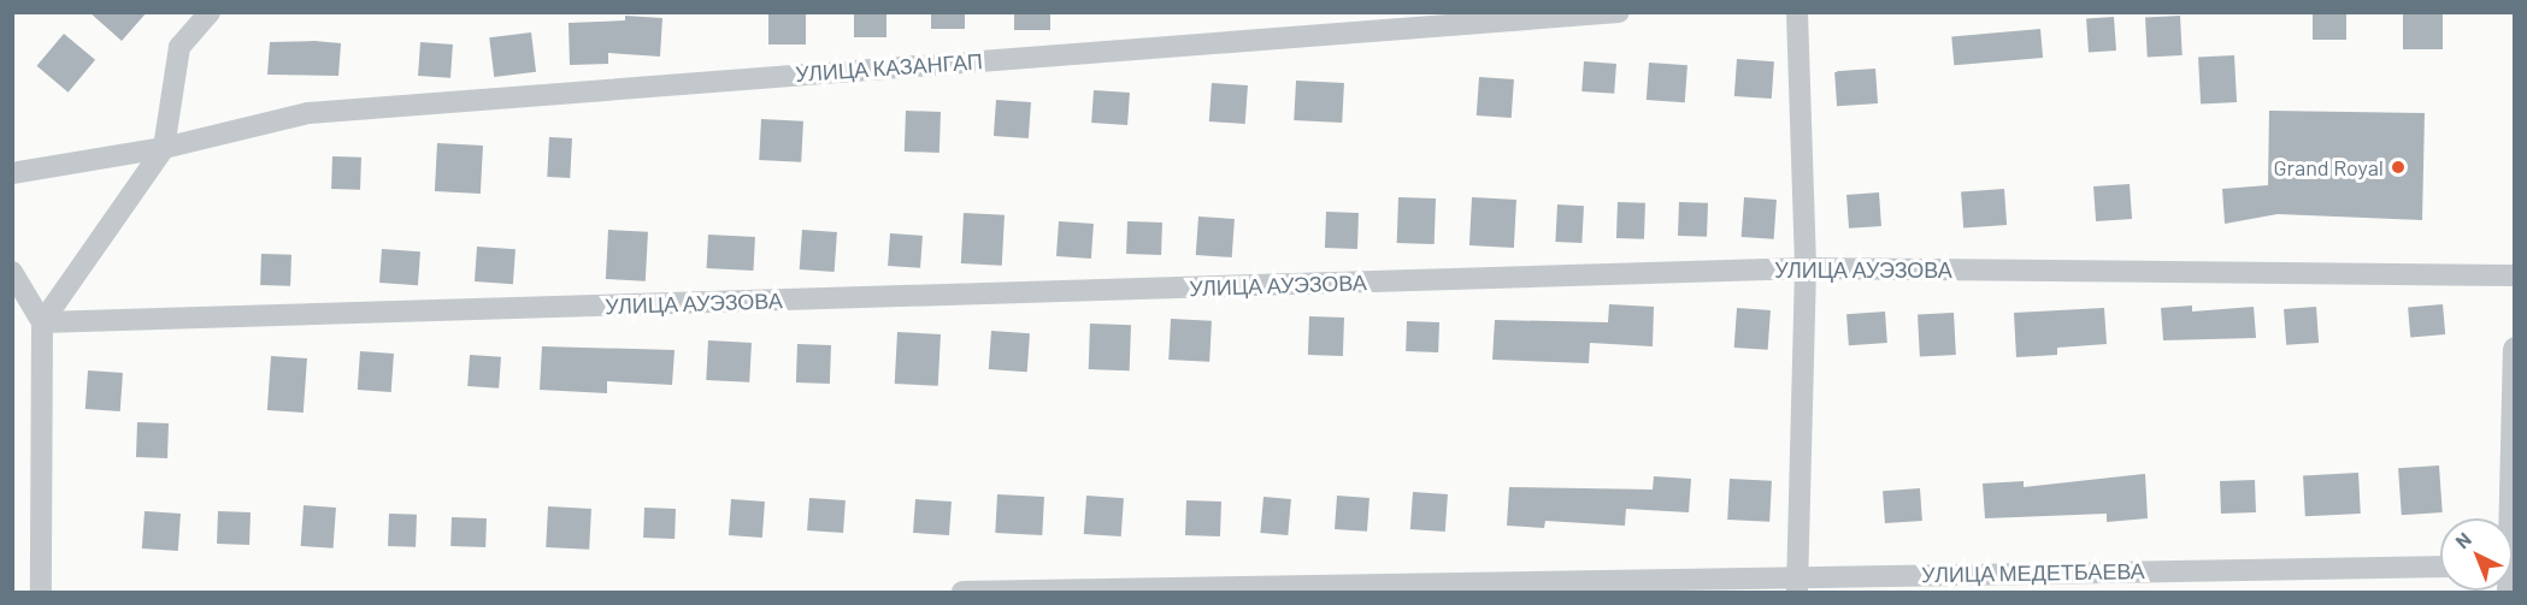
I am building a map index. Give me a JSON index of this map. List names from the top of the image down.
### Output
{
  "streets": {
    "street": ["УЛИЦА КАЗАНГАП", "УЛИЦА АУЭЗОВА", "УЛИЦА МЕДЕТБАЕВА"]
  },
  "places": ["Grand Royal"],
  "north": "top left"
}
